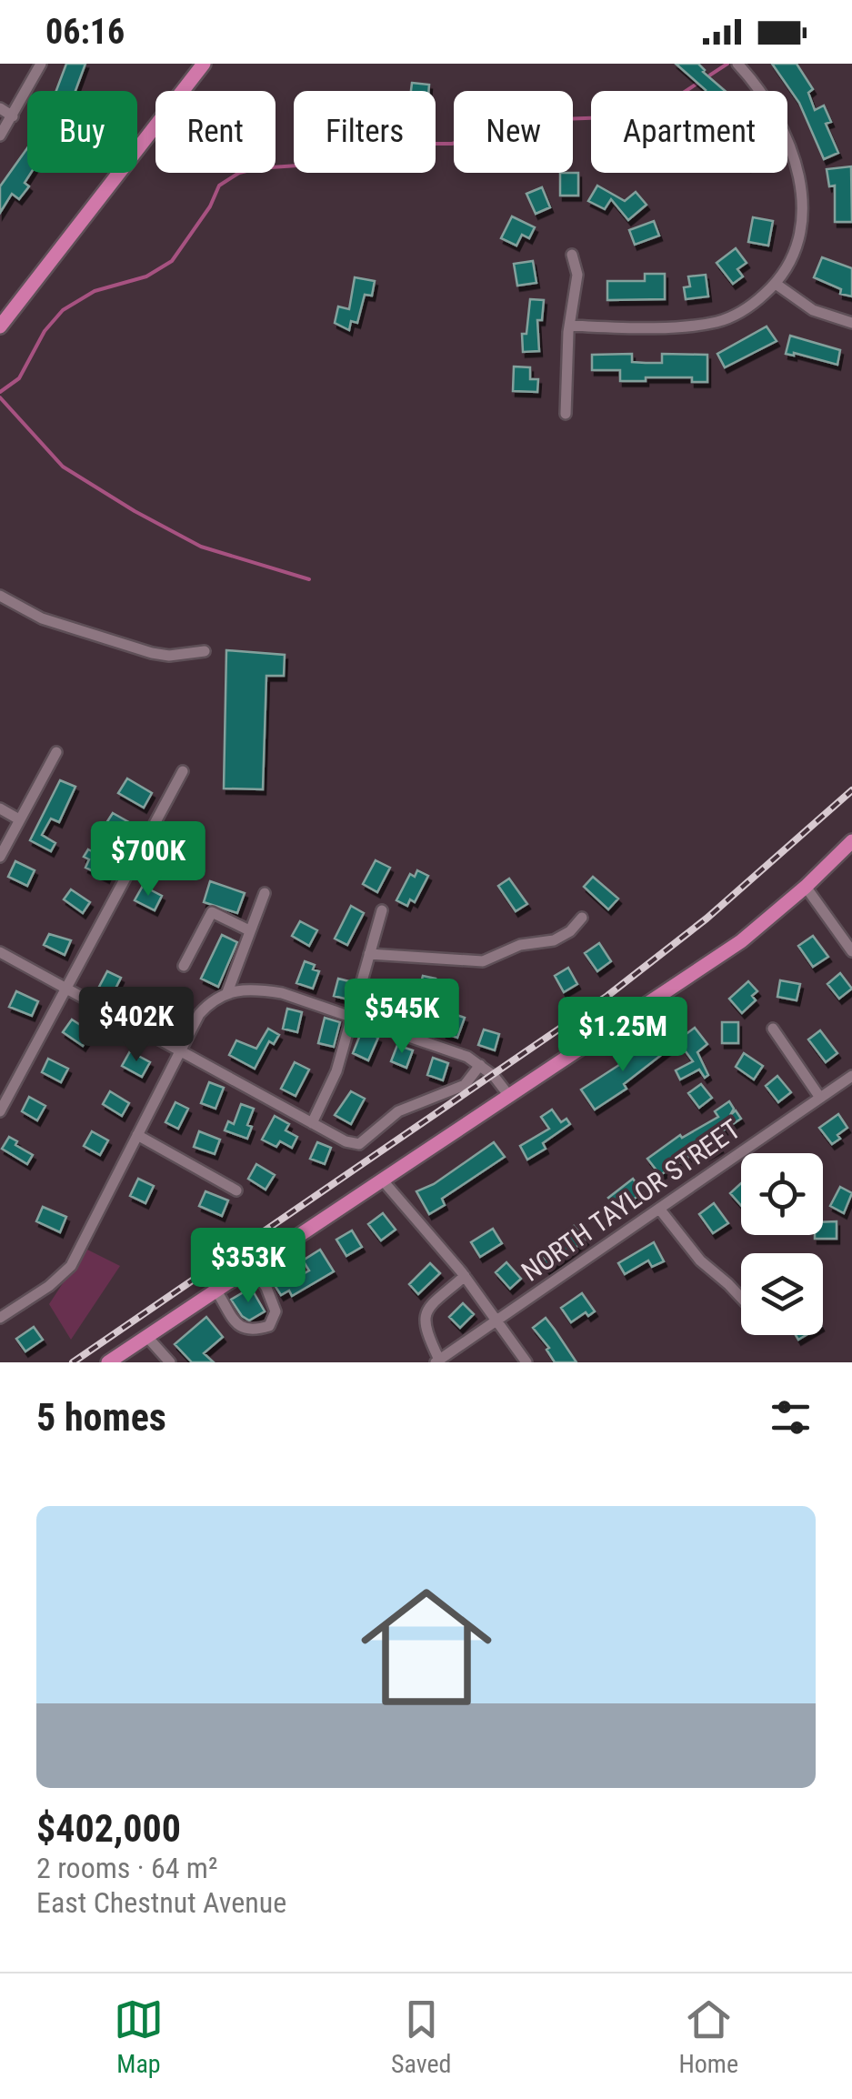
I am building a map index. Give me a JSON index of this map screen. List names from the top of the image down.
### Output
{
  "streets": {
    "street": ["NORTH TAYLOR STREET"]
  },
  "page": {
    "status": "06:16",
    "chip": [
      "Buy",
      "Rent",
      "Filters",
      "New",
      "Apartment"
    ],
    "price": [
      "$700K",
      "$545K",
      "$402K",
      "$1.25M",
      "$353K"
    ],
    "heading": "5 homes",
    "list": [
      {
        "name": "$402,000",
        "note": "2 rooms · 64 m² · East Chestnut Avenue"
      }
    ],
    "tabs": ["Map", "Saved", "Home"]
  }
}
